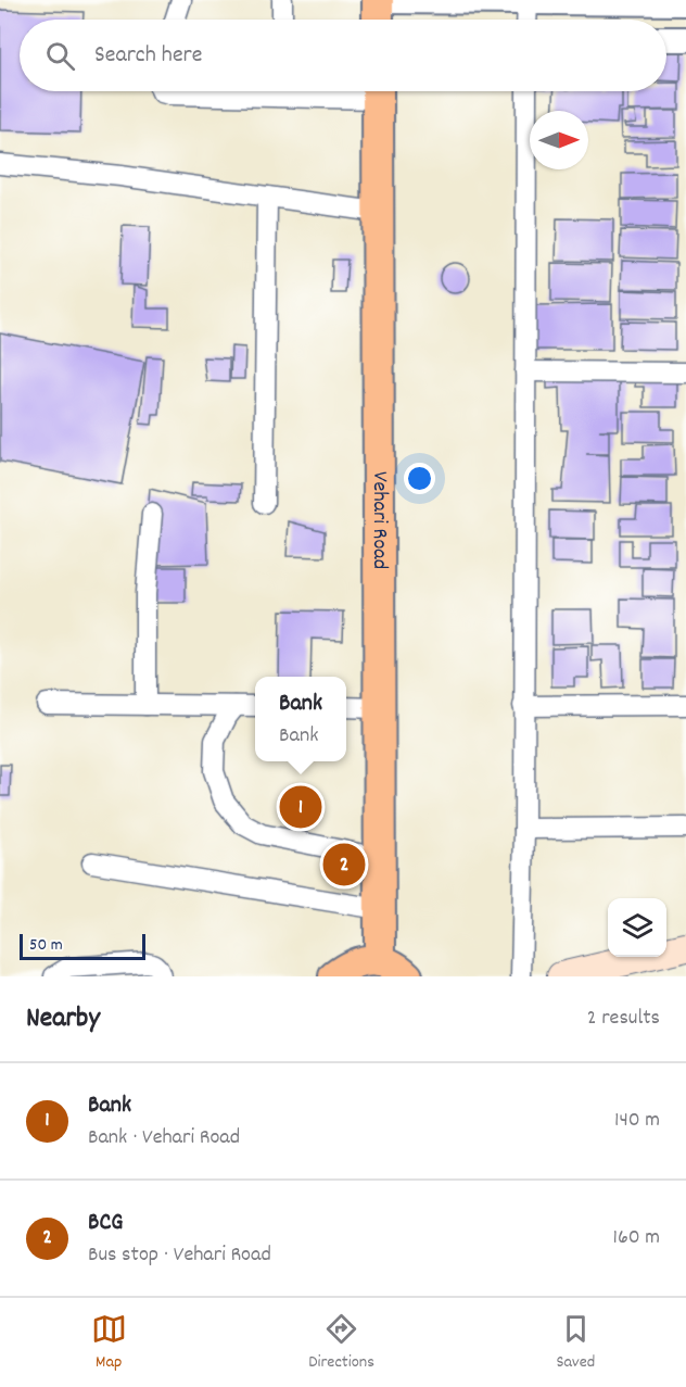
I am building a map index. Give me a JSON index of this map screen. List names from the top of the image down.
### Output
{
  "streets": {
    "main road": ["Vehari Road"]
  },
  "scale_bar": "50 m",
  "north": "right",
  "page": {
    "search": "Search here",
    "popup": ["Bank", "Bank"],
    "pins": ["1", "2"],
    "scale": "50 m",
    "heading": ["Nearby", "2 results"],
    "list": [
      {
        "mark": "1",
        "name": "Bank",
        "note": "Bank · Vehari Road",
        "value": "140 m"
      },
      {
        "mark": "2",
        "name": "BCG",
        "note": "Bus stop · Vehari Road",
        "value": "160 m"
      }
    ],
    "nav": ["Map", "Directions", "Saved"]
  }
}
